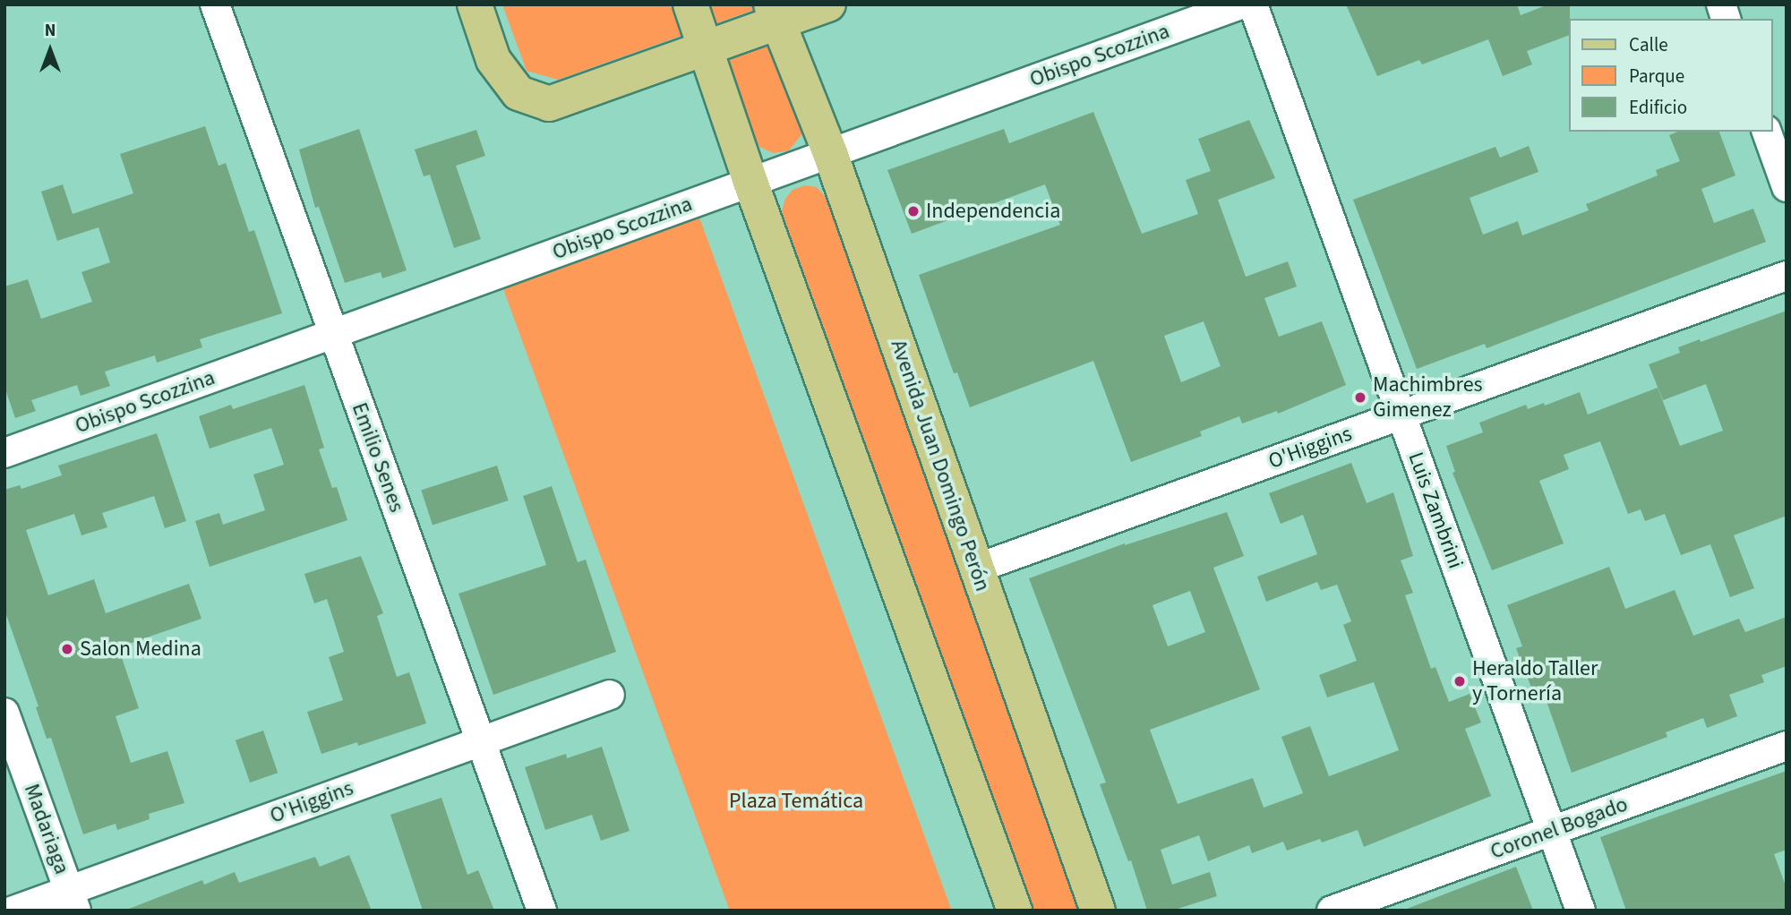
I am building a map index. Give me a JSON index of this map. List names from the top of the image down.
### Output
{
  "streets": {
    "main road": ["Avenida Juan Domingo Perón"],
    "street": [
      "Obispo Scozzina",
      "O'Higgins",
      "Emilio Senes",
      "Luis Zambrini",
      "Coronel Bogado",
      "Madariaga"
    ]
  },
  "crossings": [
    ["Obispo Scozzina", "Emilio Senes"],
    ["Obispo Scozzina", "Avenida Juan Domingo Perón"],
    ["O'Higgins", "Emilio Senes"],
    ["O'Higgins", "Avenida Juan Domingo Perón"],
    ["O'Higgins", "Luis Zambrini"],
    ["O'Higgins", "Madariaga"],
    ["Luis Zambrini", "Coronel Bogado"]
  ],
  "parks": ["Plaza Temática"],
  "places": [
    "Independencia",
    "Machimbres Gimenez",
    "Salon Medina",
    "Heraldo Taller y Tornería"
  ],
  "legend": ["Calle", "Parque", "Edificio"],
  "north": "top"
}
